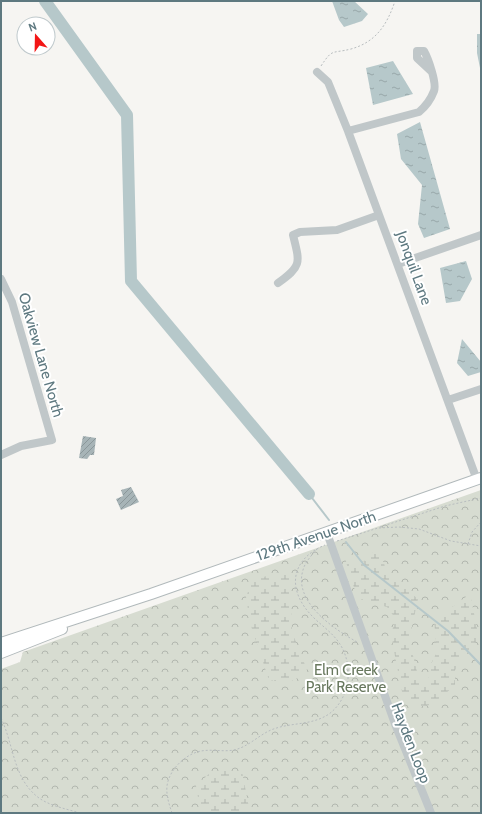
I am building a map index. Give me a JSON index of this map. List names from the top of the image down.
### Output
{
  "streets": {
    "main road": ["129th Avenue North"],
    "street": ["Jonquil Lane", "Oakview Lane North"]
  },
  "crossings": [
    ["Jonquil Lane", "129th Avenue North"]
  ],
  "parks": ["Elm Creek Park Reserve"],
  "north": "top"
}
